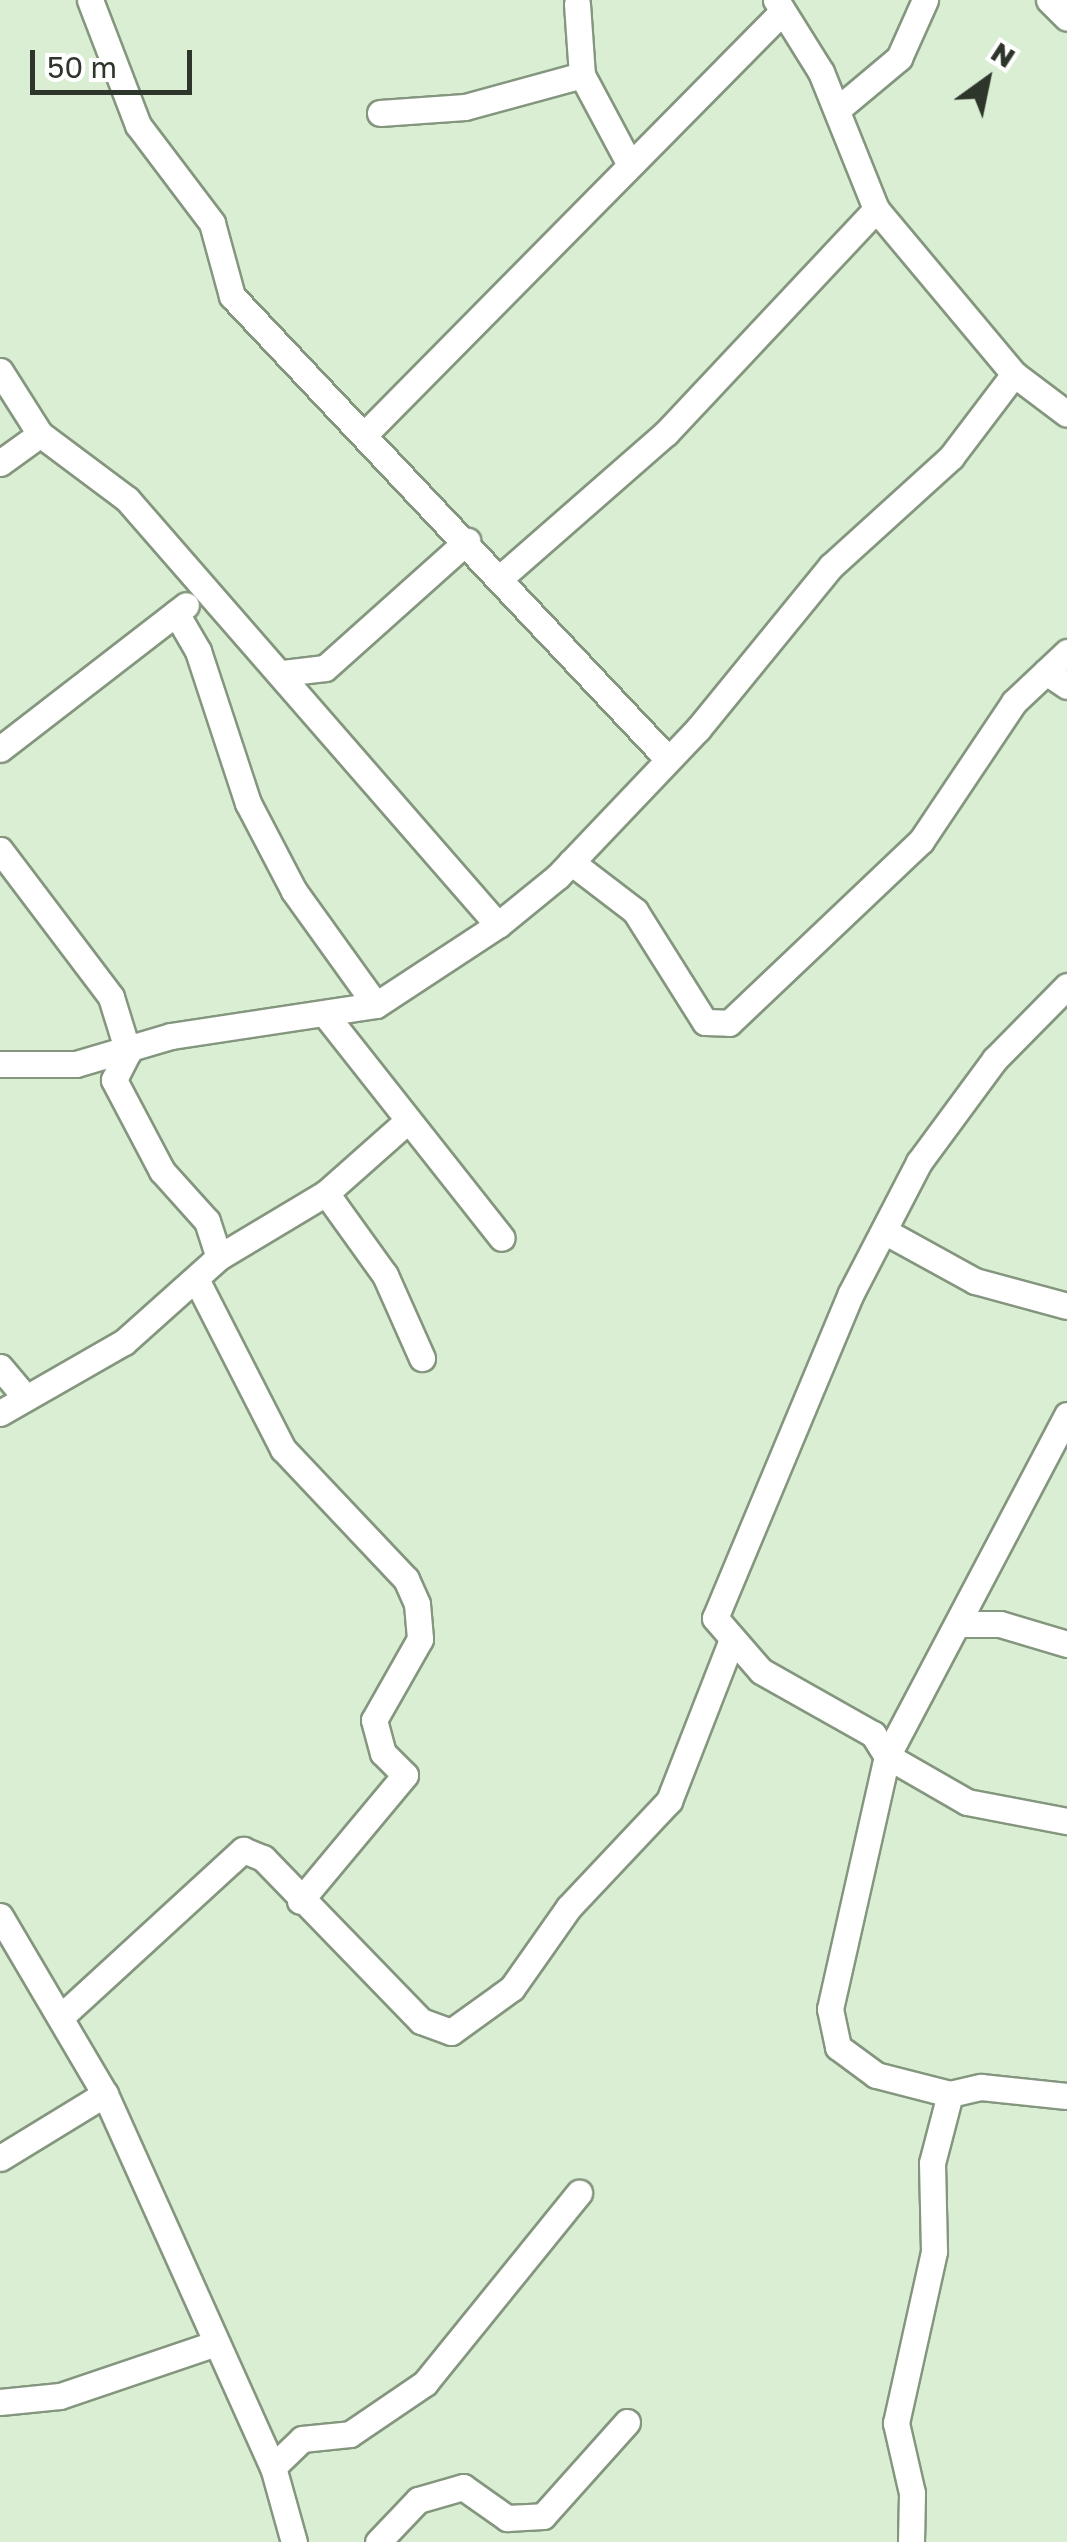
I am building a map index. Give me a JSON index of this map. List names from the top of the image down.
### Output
{
  "scale_bar": "50 m",
  "north": "top right"
}
